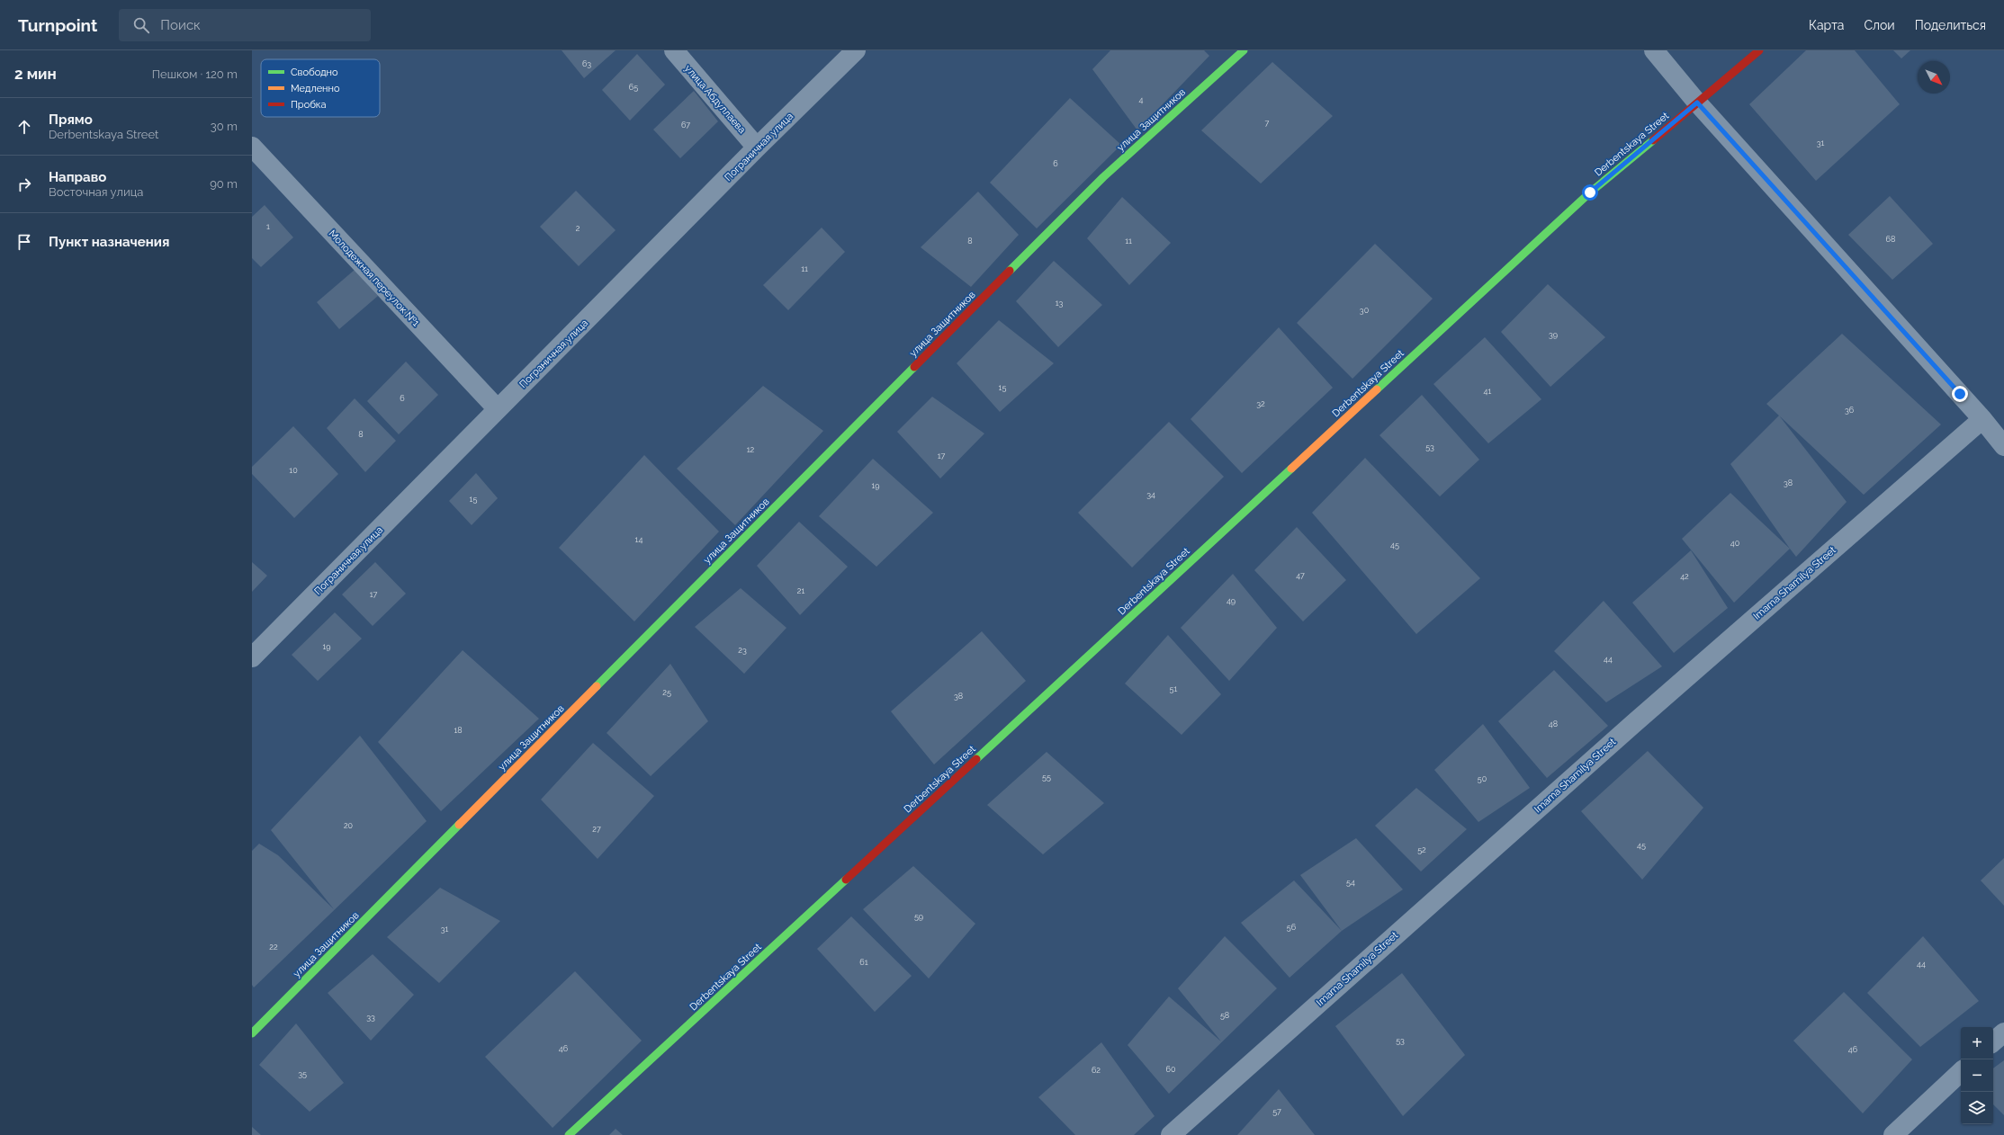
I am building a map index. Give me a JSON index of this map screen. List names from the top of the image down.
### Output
{
  "streets": {
    "street": [
      "улица Абдуллаева",
      "улица Защитников",
      "Derbentskaya Street",
      "Пограничная улица",
      "Молодежная переулок №1",
      "Imama Shamilya Street"
    ]
  },
  "crossings": [
    ["улица Абдуллаева", "Пограничная улица"],
    ["Пограничная улица", "Молодежная переулок №1"]
  ],
  "house_numbers": [
    "63",
    "65",
    "4",
    "7",
    "67",
    "31",
    "6",
    "1",
    "2",
    "68",
    "8",
    "11",
    "11",
    "13",
    "30",
    "39",
    "15",
    "41",
    "6",
    "32",
    "36",
    "8",
    "53",
    "12",
    "17",
    "10",
    "38",
    "19",
    "34",
    "15",
    "14",
    "40",
    "45",
    "47",
    "42",
    "21",
    "17",
    "49",
    "19",
    "23",
    "44",
    "51",
    "25",
    "38",
    "48",
    "18",
    "55",
    "50",
    "20",
    "27",
    "45",
    "52",
    "54",
    "59",
    "56",
    "31",
    "22",
    "61",
    "44",
    "58",
    "33",
    "53",
    "46",
    "46",
    "60",
    "62",
    "35",
    "57"
  ],
  "legend": ["Свободно", "Медленно", "Пробка"],
  "north": "bottom right",
  "page": {
    "header": "Turnpoint",
    "search": "Поиск",
    "nav": ["Карта", "Слои", "Поделиться"],
    "heading": ["2 мин", "Пешком · 120 m"],
    "list": [
      ["Прямо", "Derbentskaya Street", "30 m"],
      ["Направо", "Восточная улица", "90 m"],
      "Пункт назначения"
    ],
    "map_buttons": ["+", "−"]
  }
}
